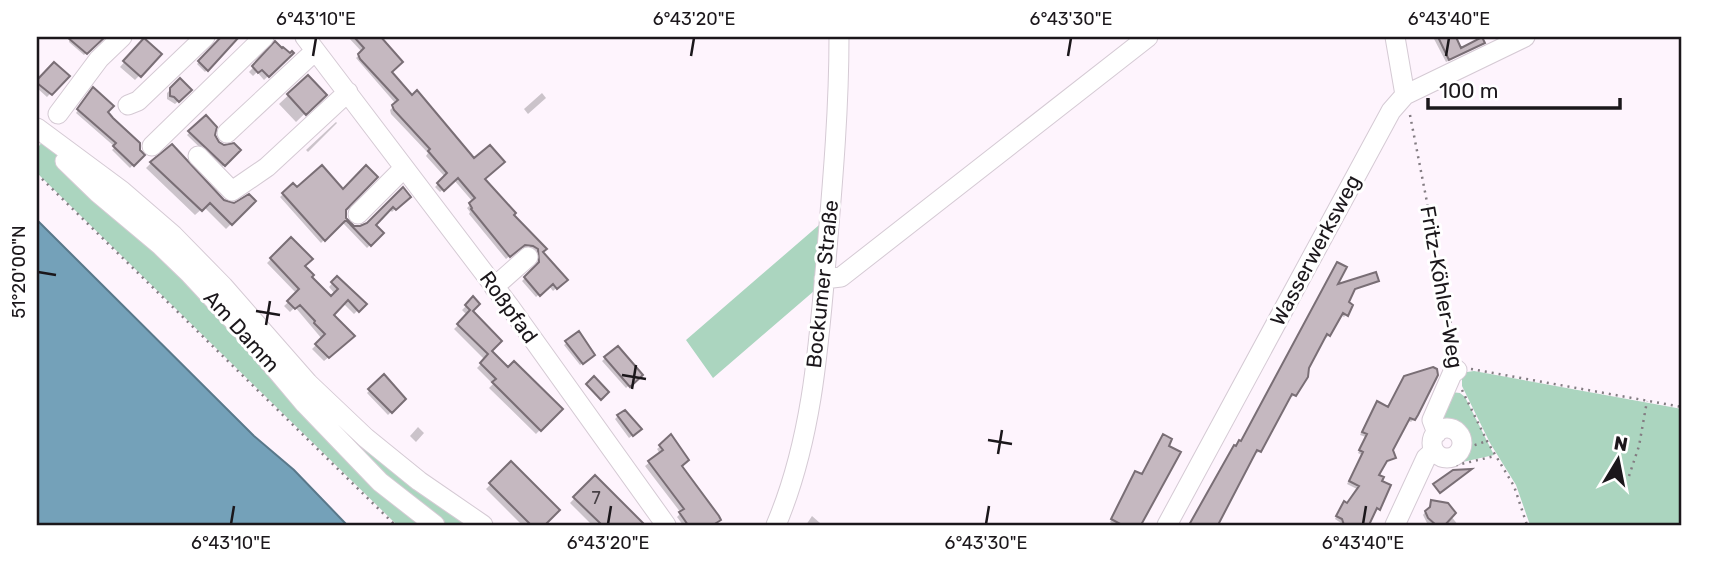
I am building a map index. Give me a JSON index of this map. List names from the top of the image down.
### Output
{
  "streets": {
    "street": [
      "Wasserwerksweg",
      "Bockumer Straße",
      "Roßpfad",
      "Am Damm"
    ],
    "path": ["Fritz-Köhler-Weg"]
  },
  "crossings": [
    ["Wasserwerksweg", "Fritz-Köhler-Weg"]
  ],
  "house_numbers": ["7"],
  "scale_bar": "100 m",
  "north": "top",
  "coordinates": [
    "6°43'10\"E",
    "6°43'20\"E",
    "6°43'30\"E",
    "6°43'40\"E",
    "51°20'00\"N"
  ]
}
